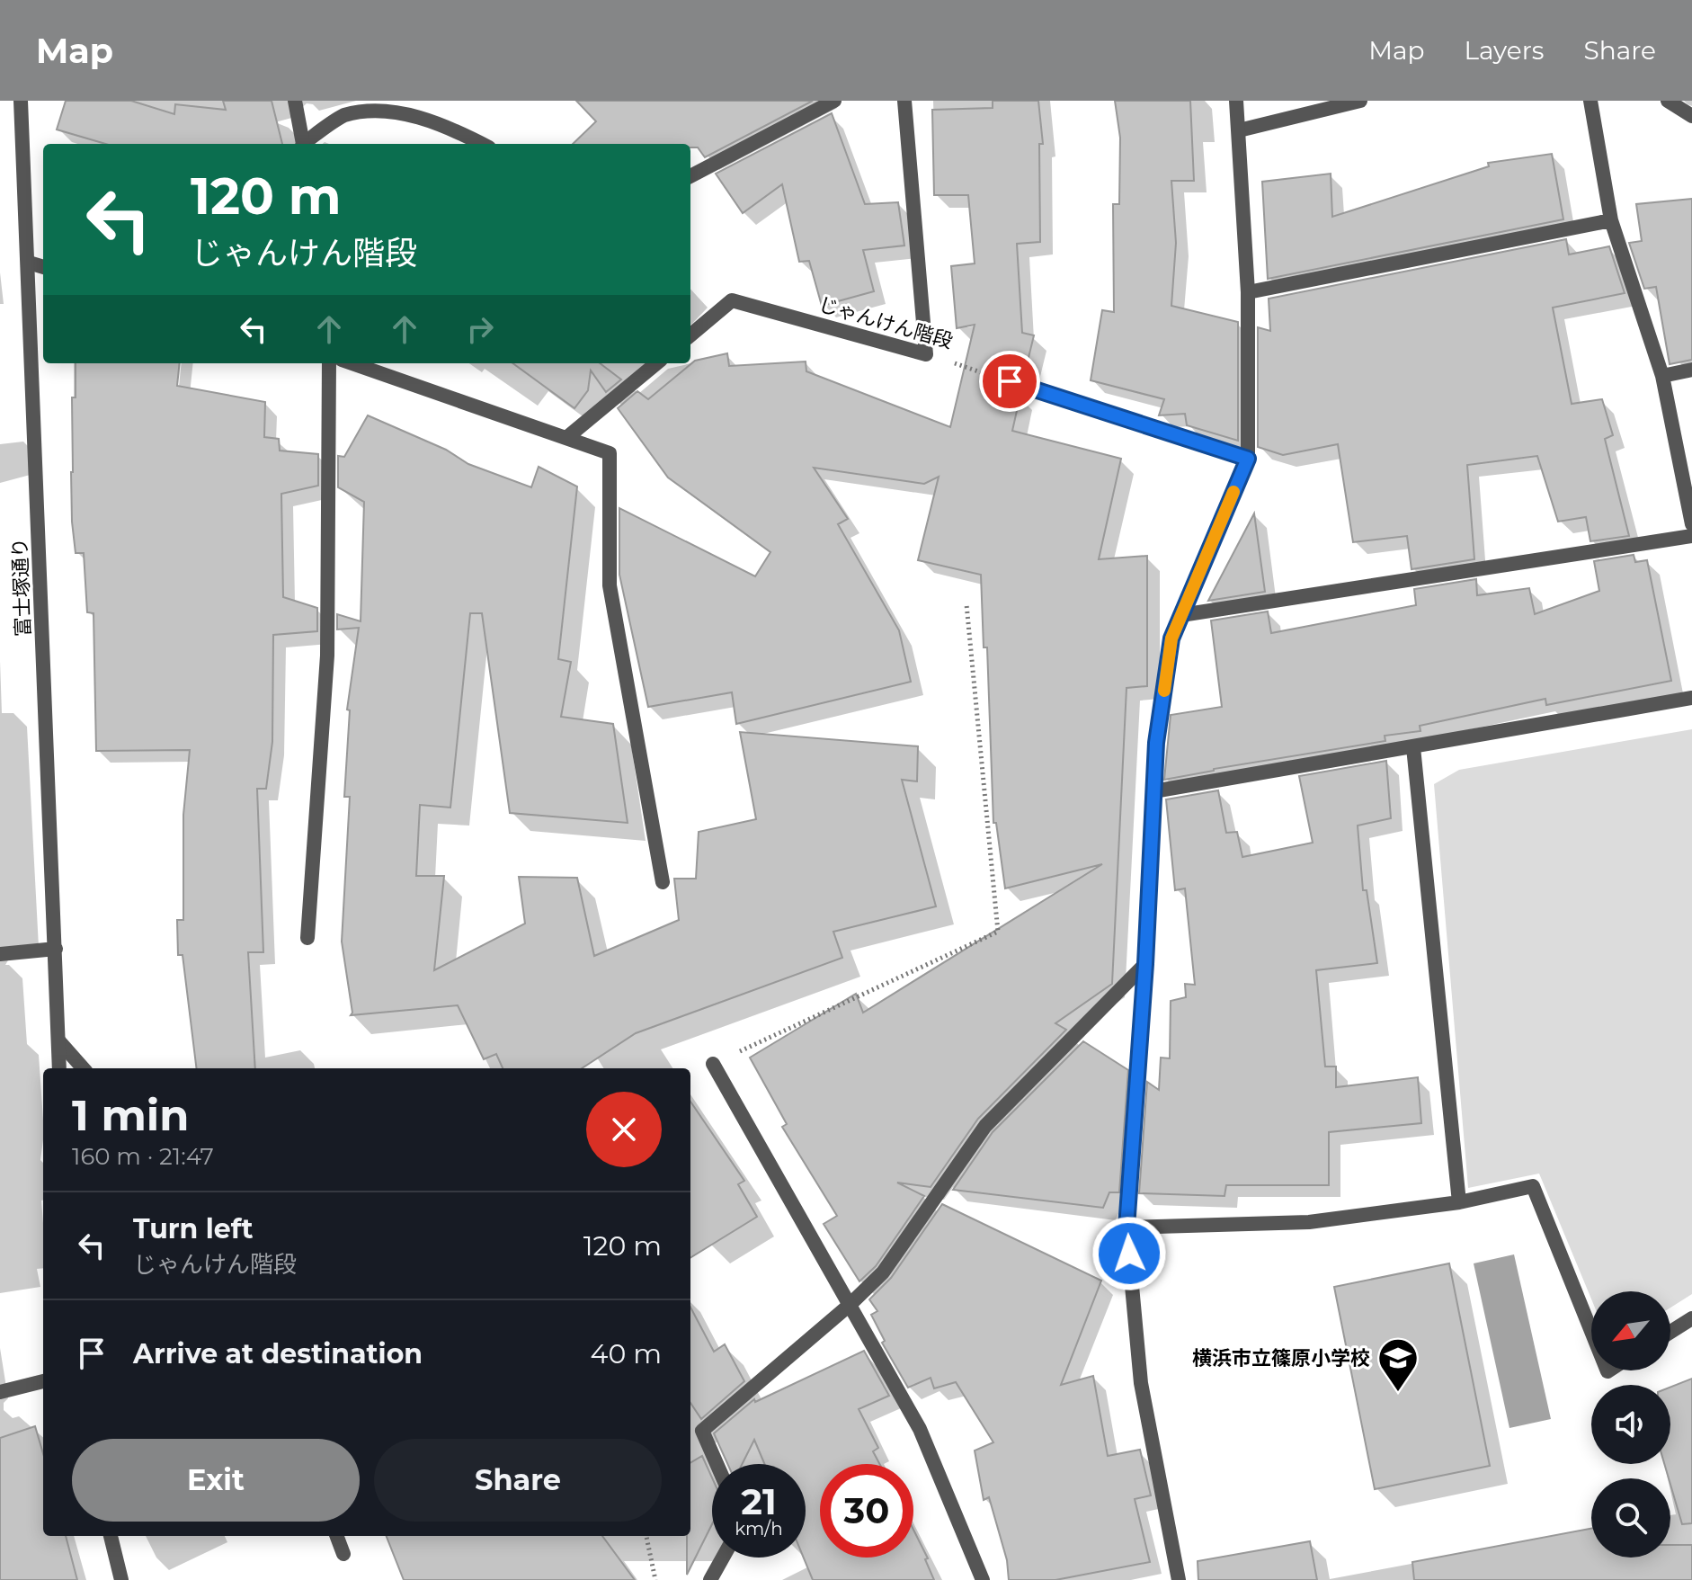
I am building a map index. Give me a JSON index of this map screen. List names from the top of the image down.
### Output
{
  "streets": {
    "street": ["じゃんけん階段", "富士塚通り"]
  },
  "places": {
    "school or university": ["横浜市立篠原小学校"]
  },
  "north": "bottom left",
  "page": {
    "header": "Map",
    "nav": ["Map", "Layers", "Share"],
    "turn": ["120 m", "じゃんけん階段"],
    "heading": ["1 min", "160 m · 21:47"],
    "list": [
      {
        "name": "Turn left",
        "note": "じゃんけん階段",
        "value": "120 m"
      },
      {
        "name": "Arrive at destination",
        "value": "40 m"
      }
    ],
    "buttons": ["Exit", "Share"],
    "speed": "21 km/h",
    "limit": "30"
  }
}
